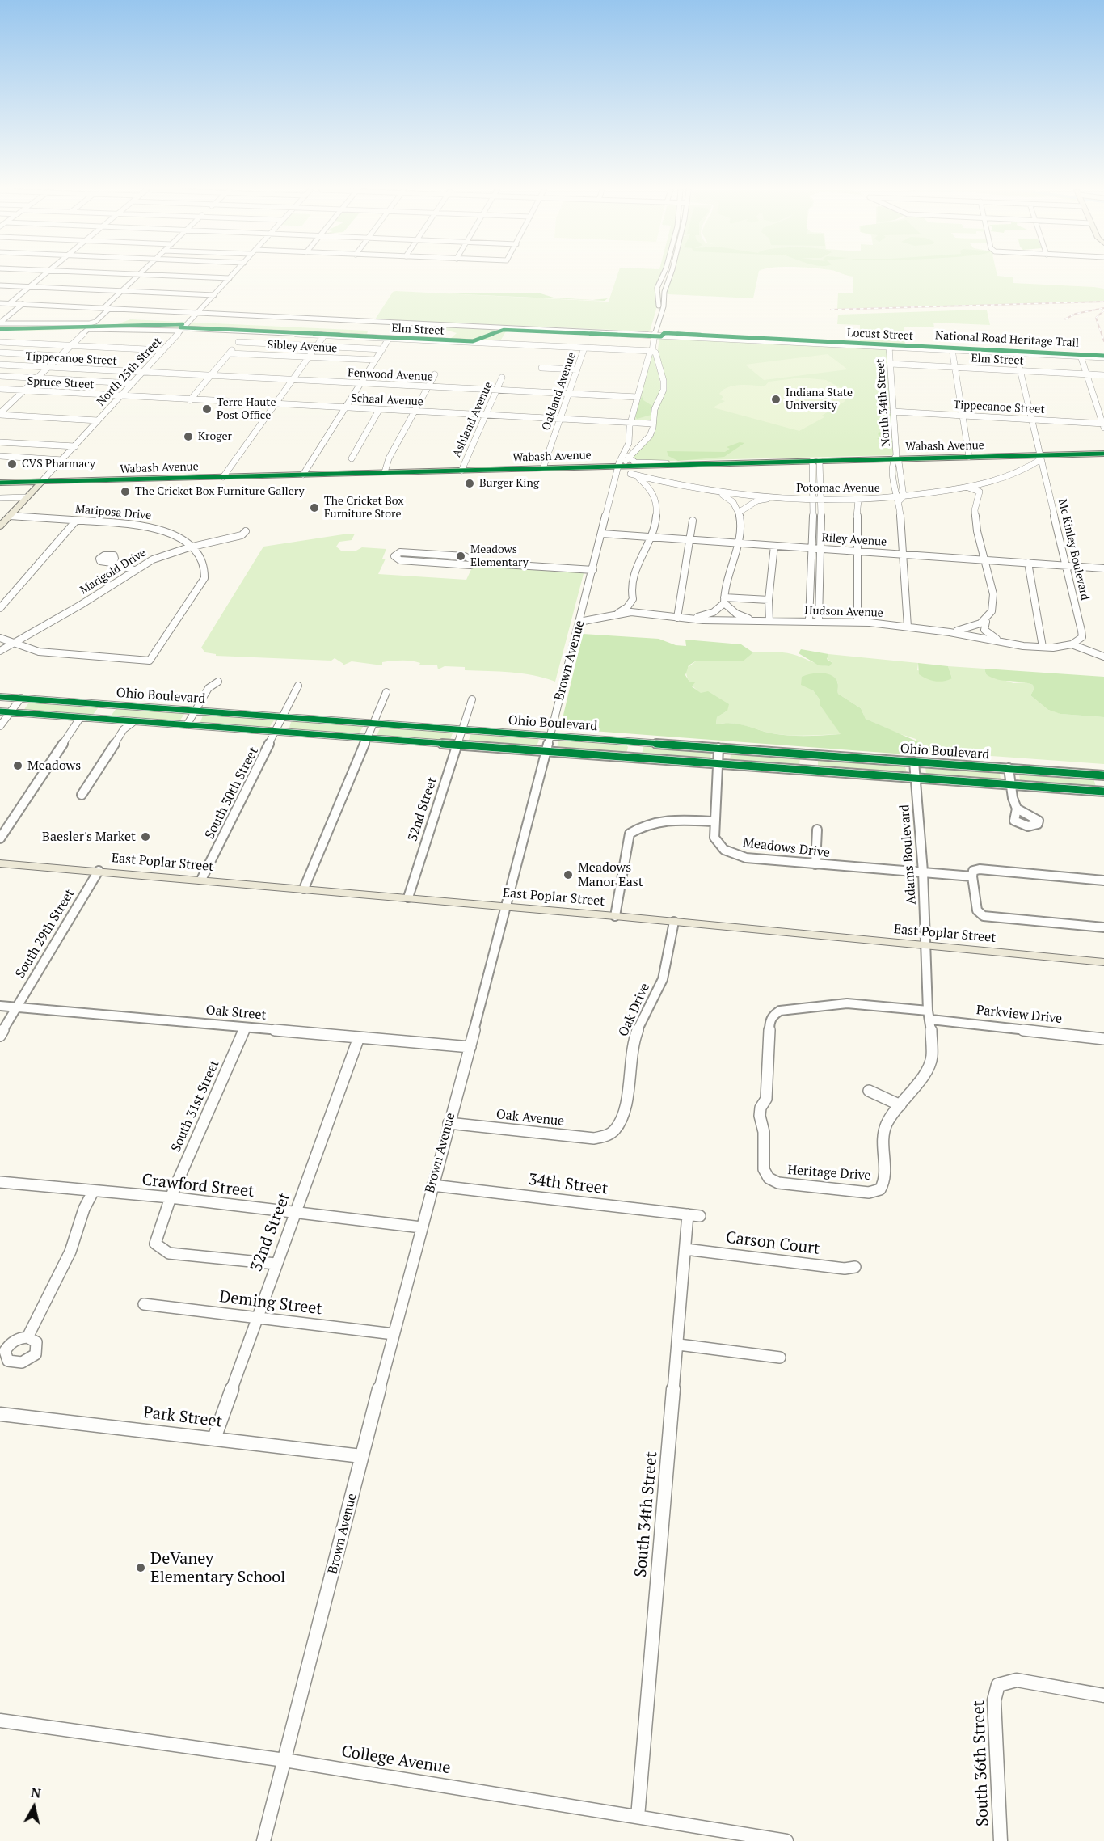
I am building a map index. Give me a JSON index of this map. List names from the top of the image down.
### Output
{
  "streets": {
    "main road": ["Wabash Avenue", "East Poplar Street"],
    "street": [
      "Elm Street",
      "Locust Street",
      "Sibley Avenue",
      "Tippecanoe Street",
      "North 25th Street",
      "Fenwood Avenue",
      "Spruce Street",
      "Oakland Avenue",
      "Schaal Avenue",
      "North 34th Street",
      "Ashland Avenue",
      "Potomac Avenue",
      "Mariposa Drive",
      "Riley Avenue",
      "Mc Kinley Boulevard",
      "Marigold Drive",
      "Hudson Avenue",
      "Brown Avenue",
      "Ohio Boulevard",
      "South 30th Street",
      "32nd Street",
      "Meadows Drive",
      "Adams Boulevard",
      "South 29th Street",
      "Oak Drive",
      "Oak Street",
      "Parkview Drive",
      "South 31st Street",
      "Oak Avenue",
      "Heritage Drive",
      "34th Street",
      "Crawford Street",
      "Carson Court",
      "Deming Street",
      "Park Street",
      "South 34th Street",
      "College Avenue",
      "South 36th Street"
    ],
    "cycle path": ["National Road Heritage Trail"]
  },
  "crossings": [
    ["Elm Street", "North 25th Street"],
    ["Elm Street", "Oakland Avenue"],
    ["Elm Street", "North 34th Street"],
    ["Elm Street", "Mc Kinley Boulevard"],
    ["Elm Street", "Brown Avenue"],
    ["Locust Street", "North 25th Street"],
    ["Locust Street", "North 34th Street"],
    ["Locust Street", "Mc Kinley Boulevard"],
    ["Locust Street", "Brown Avenue"],
    ["Tippecanoe Street", "North 25th Street"],
    ["Tippecanoe Street", "Fenwood Avenue"],
    ["Tippecanoe Street", "North 34th Street"],
    ["Tippecanoe Street", "Mc Kinley Boulevard"],
    ["North 25th Street", "Fenwood Avenue"],
    ["North 25th Street", "Spruce Street"],
    ["North 25th Street", "Schaal Avenue"],
    ["North 25th Street", "Wabash Avenue"],
    ["Fenwood Avenue", "Oakland Avenue"],
    ["Fenwood Avenue", "Ashland Avenue"],
    ["Fenwood Avenue", "Brown Avenue"],
    ["Spruce Street", "Schaal Avenue"],
    ["Oakland Avenue", "Schaal Avenue"],
    ["Oakland Avenue", "Wabash Avenue"],
    ["Schaal Avenue", "Ashland Avenue"],
    ["Schaal Avenue", "Brown Avenue"],
    ["North 34th Street", "Wabash Avenue"],
    ["Ashland Avenue", "Wabash Avenue"],
    ["Wabash Avenue", "Potomac Avenue"],
    ["Wabash Avenue", "Mc Kinley Boulevard"],
    ["Wabash Avenue", "Brown Avenue"],
    ["Potomac Avenue", "Mc Kinley Boulevard"],
    ["Mariposa Drive", "Marigold Drive"],
    ["Riley Avenue", "Mc Kinley Boulevard"],
    ["Riley Avenue", "Brown Avenue"],
    ["Mc Kinley Boulevard", "Hudson Avenue"],
    ["Hudson Avenue", "Brown Avenue"],
    ["Brown Avenue", "Ohio Boulevard"],
    ["Brown Avenue", "East Poplar Street"],
    ["Brown Avenue", "Oak Street"],
    ["Brown Avenue", "Oak Avenue"],
    ["Brown Avenue", "34th Street"],
    ["Brown Avenue", "Crawford Street"],
    ["Brown Avenue", "Deming Street"],
    ["Brown Avenue", "Park Street"],
    ["Brown Avenue", "College Avenue"],
    ["Ohio Boulevard", "South 30th Street"],
    ["Ohio Boulevard", "32nd Street"],
    ["Ohio Boulevard", "Meadows Drive"],
    ["Ohio Boulevard", "Adams Boulevard"],
    ["South 30th Street", "East Poplar Street"],
    ["32nd Street", "East Poplar Street"],
    ["32nd Street", "Oak Street"],
    ["32nd Street", "South 31st Street"],
    ["32nd Street", "Crawford Street"],
    ["32nd Street", "Deming Street"],
    ["32nd Street", "Park Street"],
    ["Meadows Drive", "Adams Boulevard"],
    ["Adams Boulevard", "East Poplar Street"],
    ["Adams Boulevard", "Heritage Drive"],
    ["East Poplar Street", "South 29th Street"],
    ["East Poplar Street", "Oak Drive"],
    ["East Poplar Street", "Heritage Drive"],
    ["South 29th Street", "Oak Street"],
    ["Oak Drive", "Oak Avenue"],
    ["Oak Street", "South 31st Street"],
    ["Parkview Drive", "Heritage Drive"],
    ["South 31st Street", "Crawford Street"],
    ["34th Street", "South 34th Street"],
    ["Carson Court", "South 34th Street"],
    ["South 34th Street", "College Avenue"]
  ],
  "places": [
    "Indiana State University",
    "Terre Haute Post Office",
    "Kroger",
    "CVS Pharmacy",
    "Burger King",
    "The Cricket Box Furniture Gallery",
    "The Cricket Box Furniture Store",
    "Meadows Elementary",
    "Meadows",
    "Baesler's Market",
    "Meadows Manor East",
    "DeVaney Elementary School"
  ],
  "north": "top"
}
